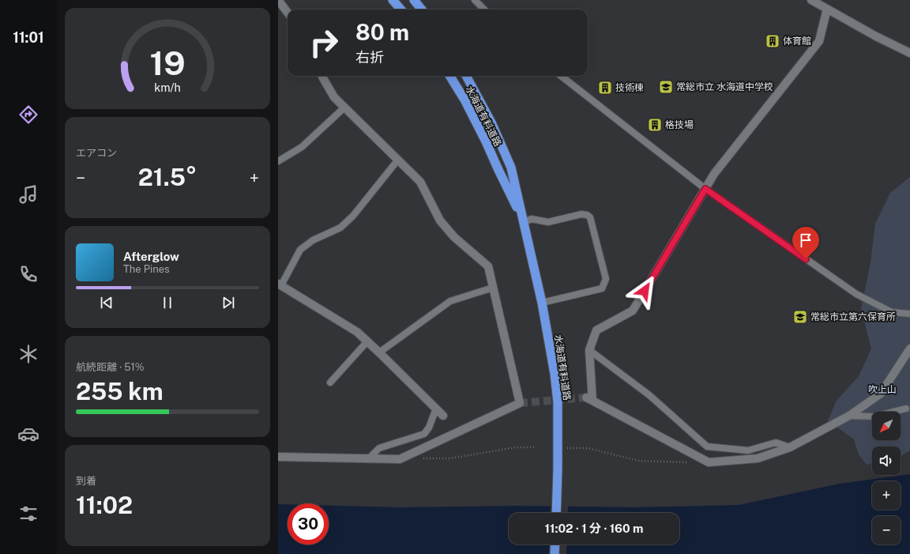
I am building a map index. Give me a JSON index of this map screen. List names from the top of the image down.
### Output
{
  "streets": {
    "highway": ["水海道有料道路"]
  },
  "parks": ["吹上山"],
  "places": {
    "building": ["体育館", "技術棟", "格技場"],
    "school or university": ["常総市立 水海道中学校", "常総市立第六保育所"]
  },
  "north": "bottom left",
  "page": {
    "tabs": "11:01",
    "turn": ["80 m", "右折"],
    "tile": [
      "エアコン",
      ["航続距離 · 51%", "255 km"],
      ["到着", "11:02"]
    ],
    "heat": ["−", "21.5°", "+"],
    "song": ["Afterglow", "The Pines"],
    "map_buttons": ["+", "−"],
    "limit": "30",
    "trip": "11:02 · 1 分 · 160 m",
    "gauge": ["19", "km/h"]
  }
}
